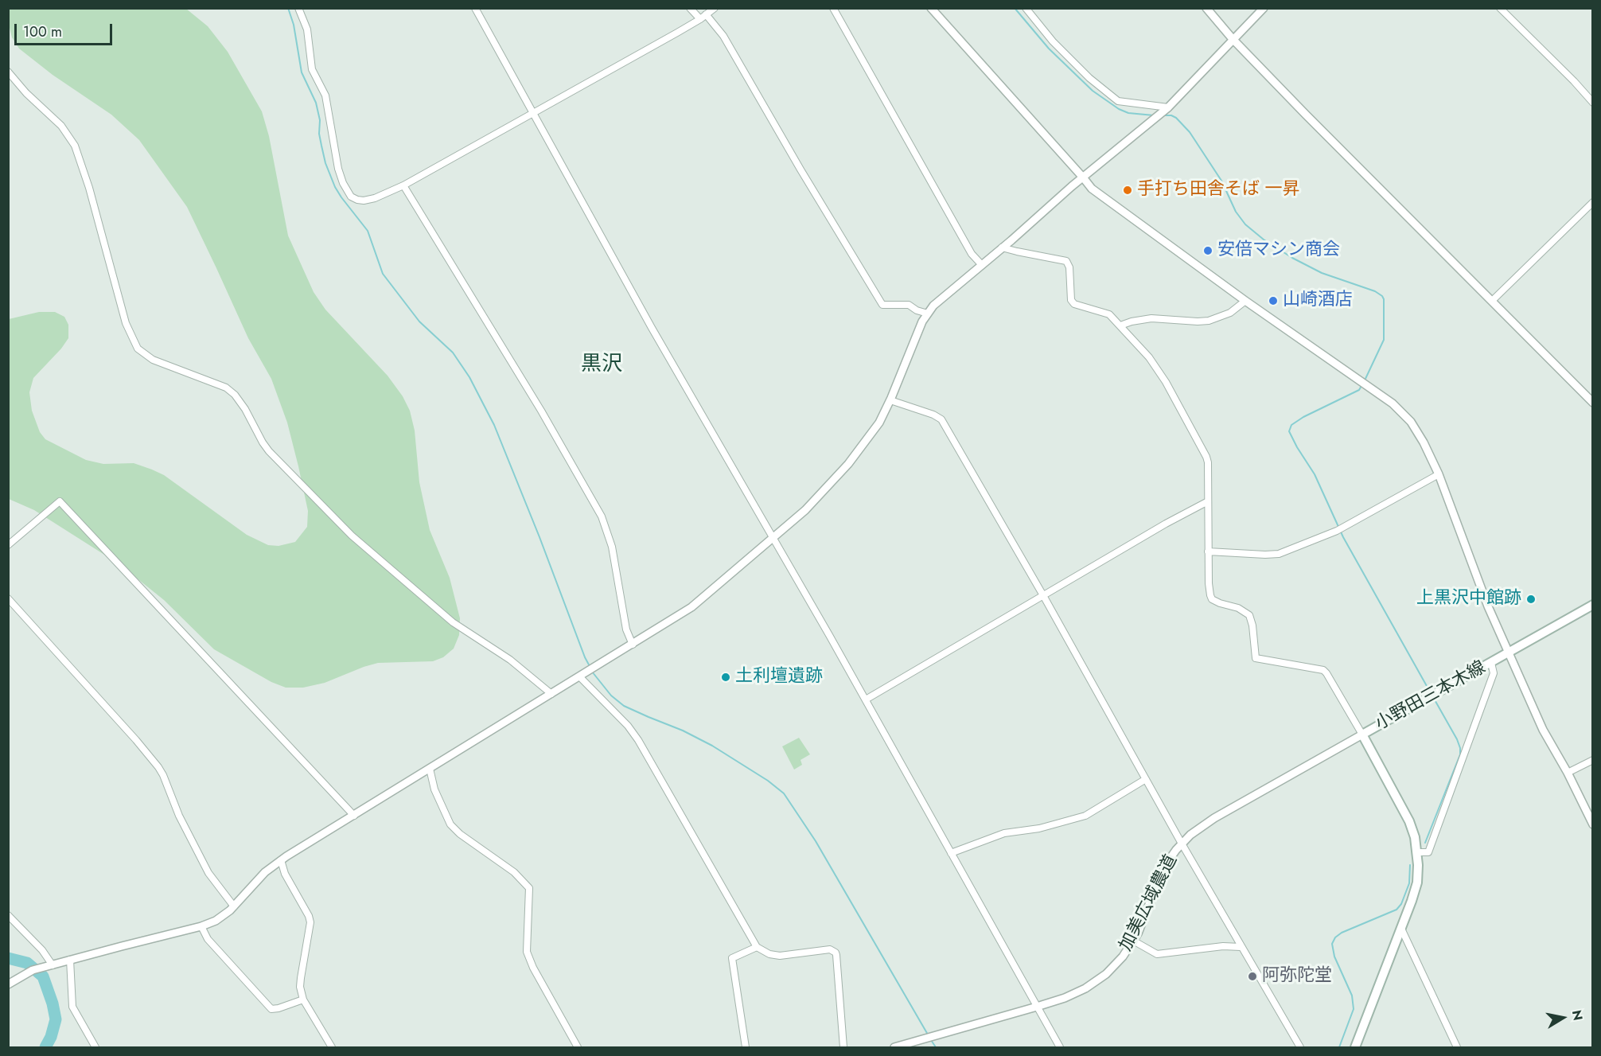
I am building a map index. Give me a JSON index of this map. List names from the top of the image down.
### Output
{
  "streets": {
    "main road": ["小野田三本木線"],
    "street": ["加美広域農道"]
  },
  "crossings": [
    ["小野田三本木線", "加美広域農道"]
  ],
  "districts": ["黒沢"],
  "places": [
    "手打ち田舎そば 一昇",
    "安倍マシン商会",
    "山崎酒店",
    "上黒沢中館跡",
    "土利壇遺跡",
    "阿弥陀堂"
  ],
  "scale_bar": "100 m",
  "north": "right"
}
